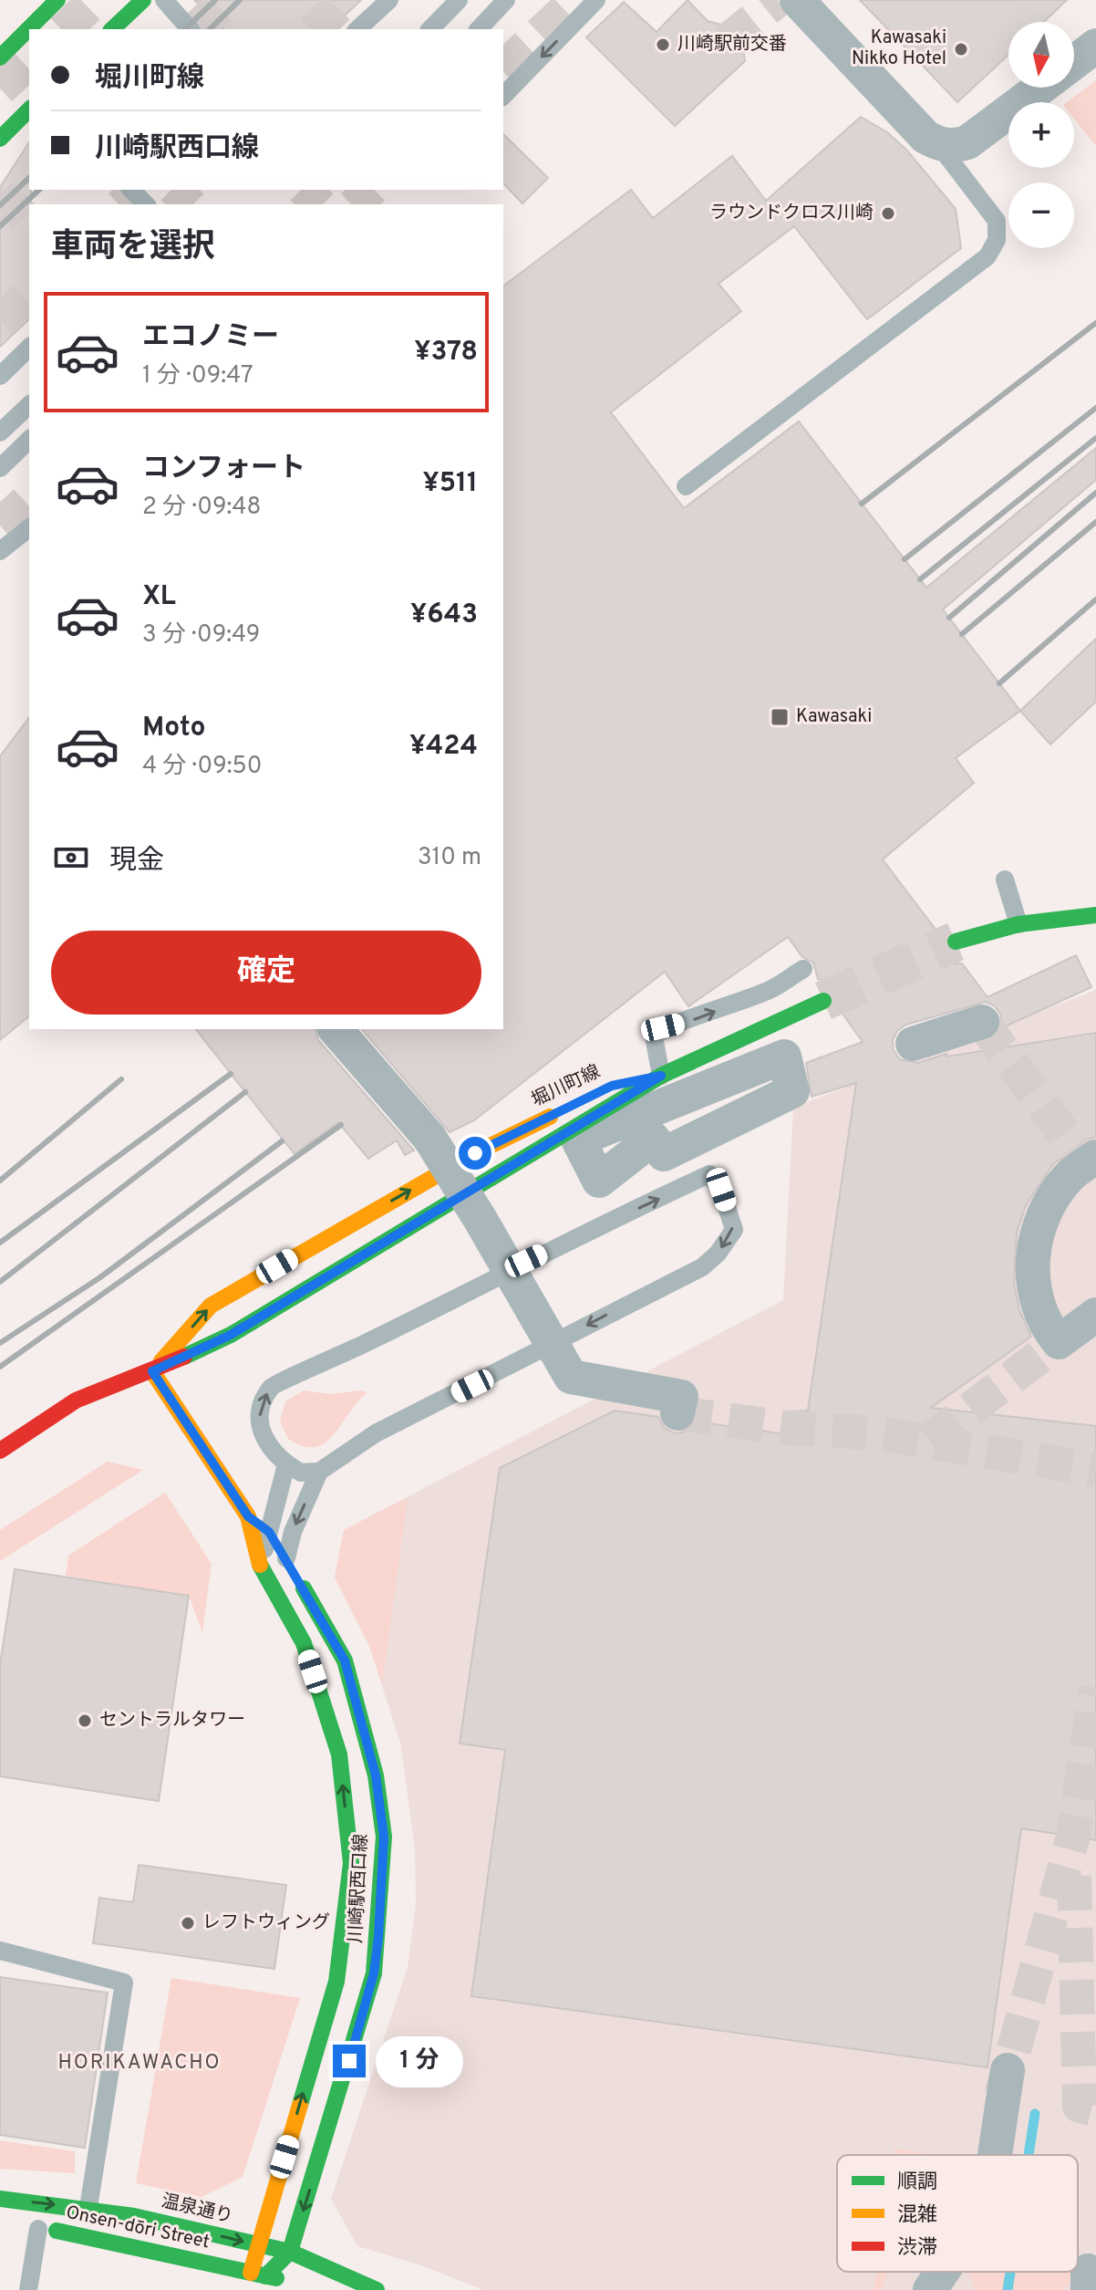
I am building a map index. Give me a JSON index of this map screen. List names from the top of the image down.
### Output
{
  "streets": {
    "street": [
      "堀川町線",
      "川崎駅西口線",
      "温泉通り",
      "Onsen-dōri Street"
    ]
  },
  "crossings": [
    ["堀川町線", "川崎駅西口線"],
    ["川崎駅西口線", "温泉通り"],
    ["川崎駅西口線", "Onsen-dōri Street"],
    ["温泉通り", "Onsen-dōri Street"]
  ],
  "one_way": ["温泉通り"],
  "districts": ["HORIKAWACHO"],
  "places": {
    "other": [
      "川崎駅前交番",
      "Kawasaki Nikko Hotel",
      "ラウンドクロス川崎",
      "セントラルタワー",
      "レフトウィング"
    ],
    "transit": ["Kawasaki"]
  },
  "legend": ["順調", "混雑", "渋滞"],
  "north": "bottom",
  "page": {
    "map_buttons": ["+", "−"],
    "banner": ["堀川町線", "川崎駅西口線"],
    "heading": "車両を選択",
    "list": [
      {
        "name": "エコノミー",
        "note": "1 分 · 09:47",
        "value": "¥378"
      },
      {
        "name": "コンフォート",
        "note": "2 分 · 09:48",
        "value": "¥511"
      },
      {
        "name": "XL",
        "note": "3 分 · 09:49",
        "value": "¥643"
      },
      {
        "name": "Moto",
        "note": "4 分 · 09:50",
        "value": "¥424"
      }
    ],
    "pay": ["現金", "310 m"],
    "buttons": "確定",
    "bubble": "1 分"
  }
}
